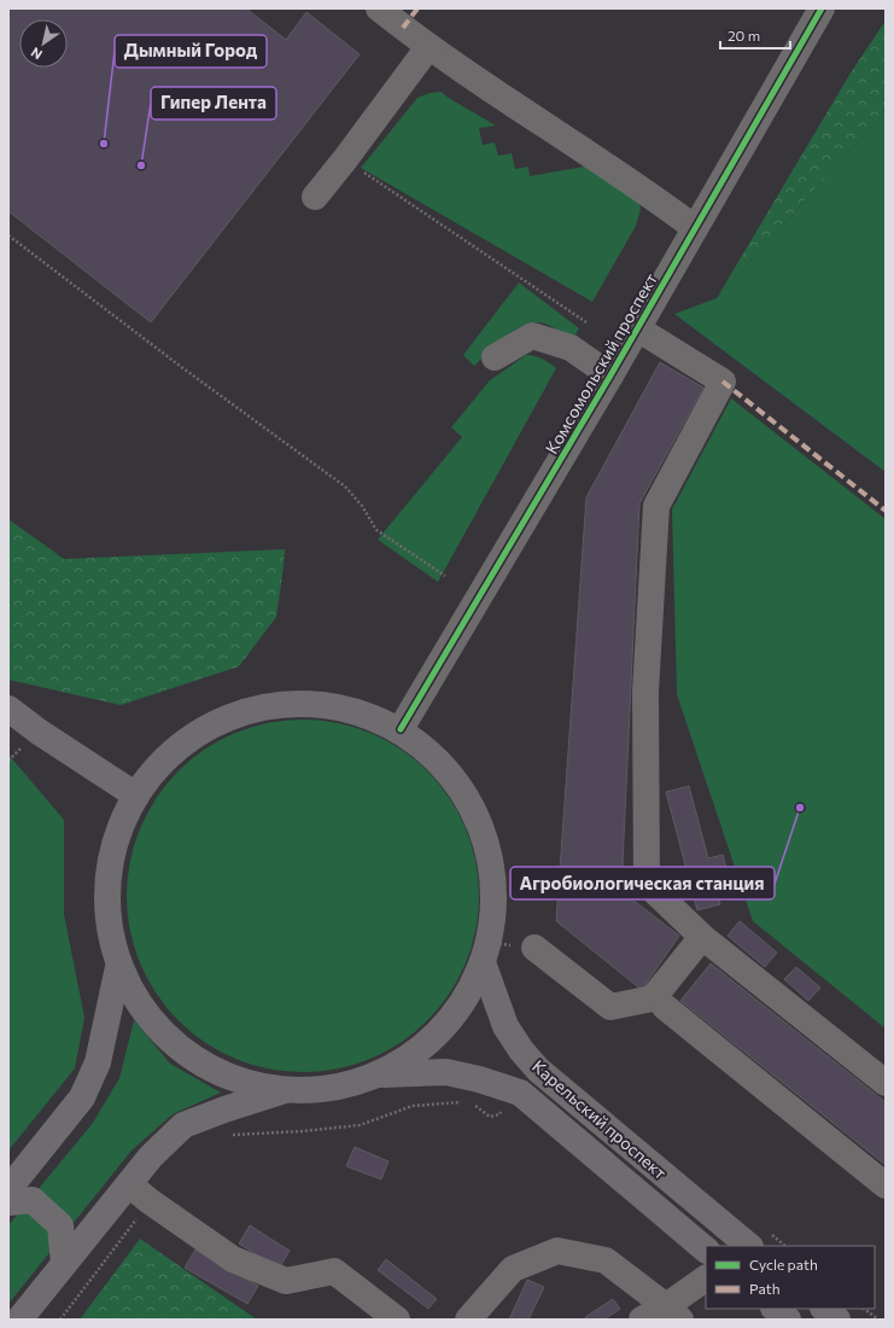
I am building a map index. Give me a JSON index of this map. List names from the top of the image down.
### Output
{
  "streets": {
    "main road": ["Карельский проспект"],
    "street": ["Комсомольский проспект"]
  },
  "places": ["Дымный Город", "Гипер Лента", "Агробиологическая станция"],
  "legend": ["Cycle path", "Path"],
  "scale_bar": "20 m",
  "north": "bottom left"
}
